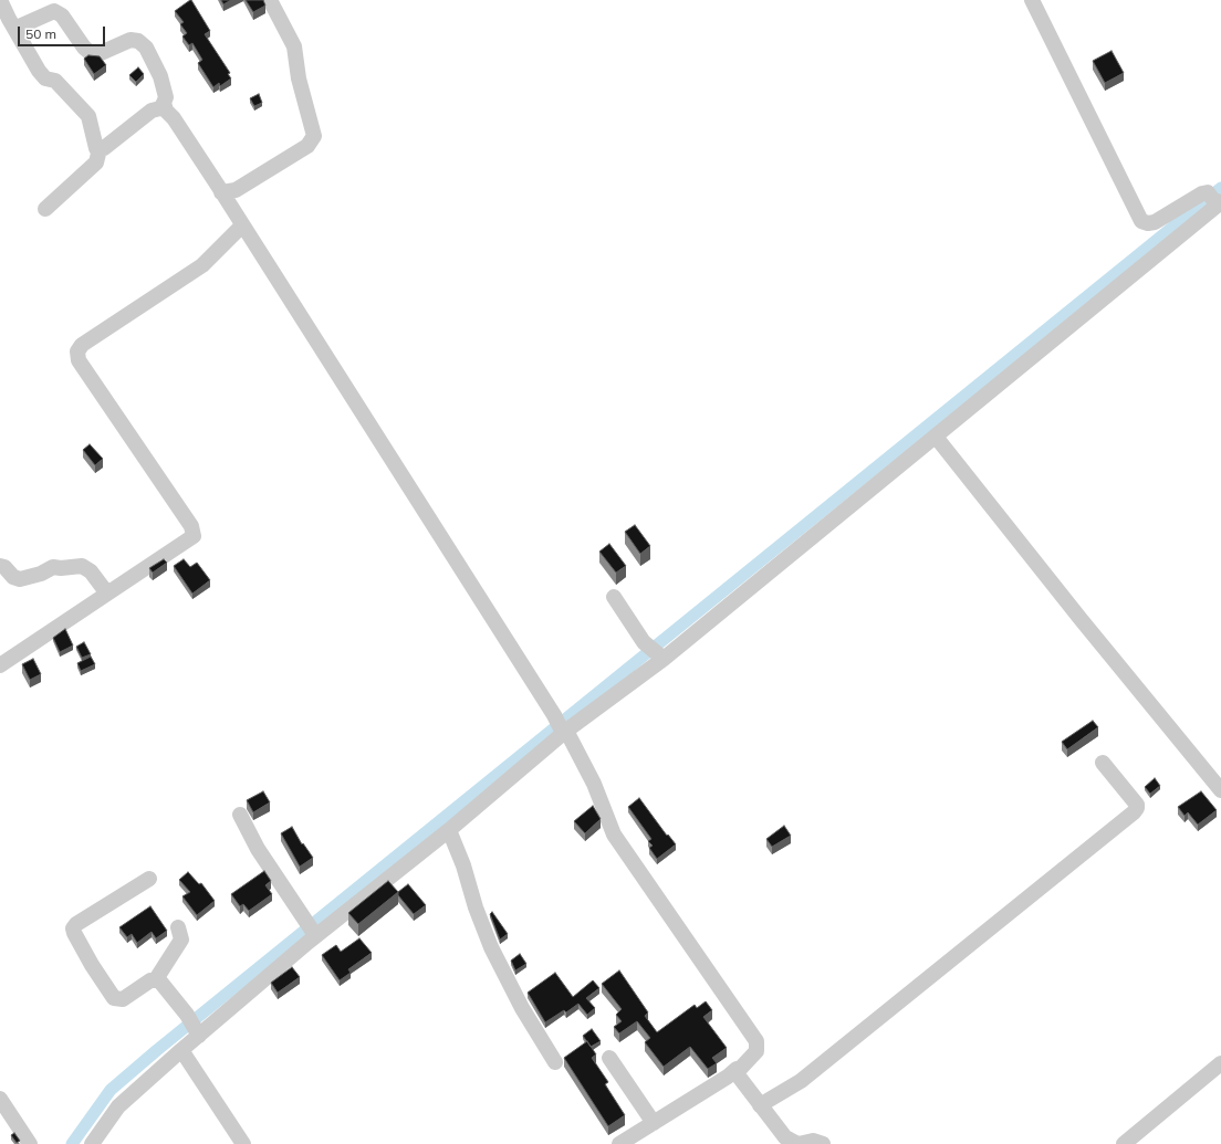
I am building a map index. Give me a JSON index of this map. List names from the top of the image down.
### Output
{
  "scale_bar": "50 m"
}
